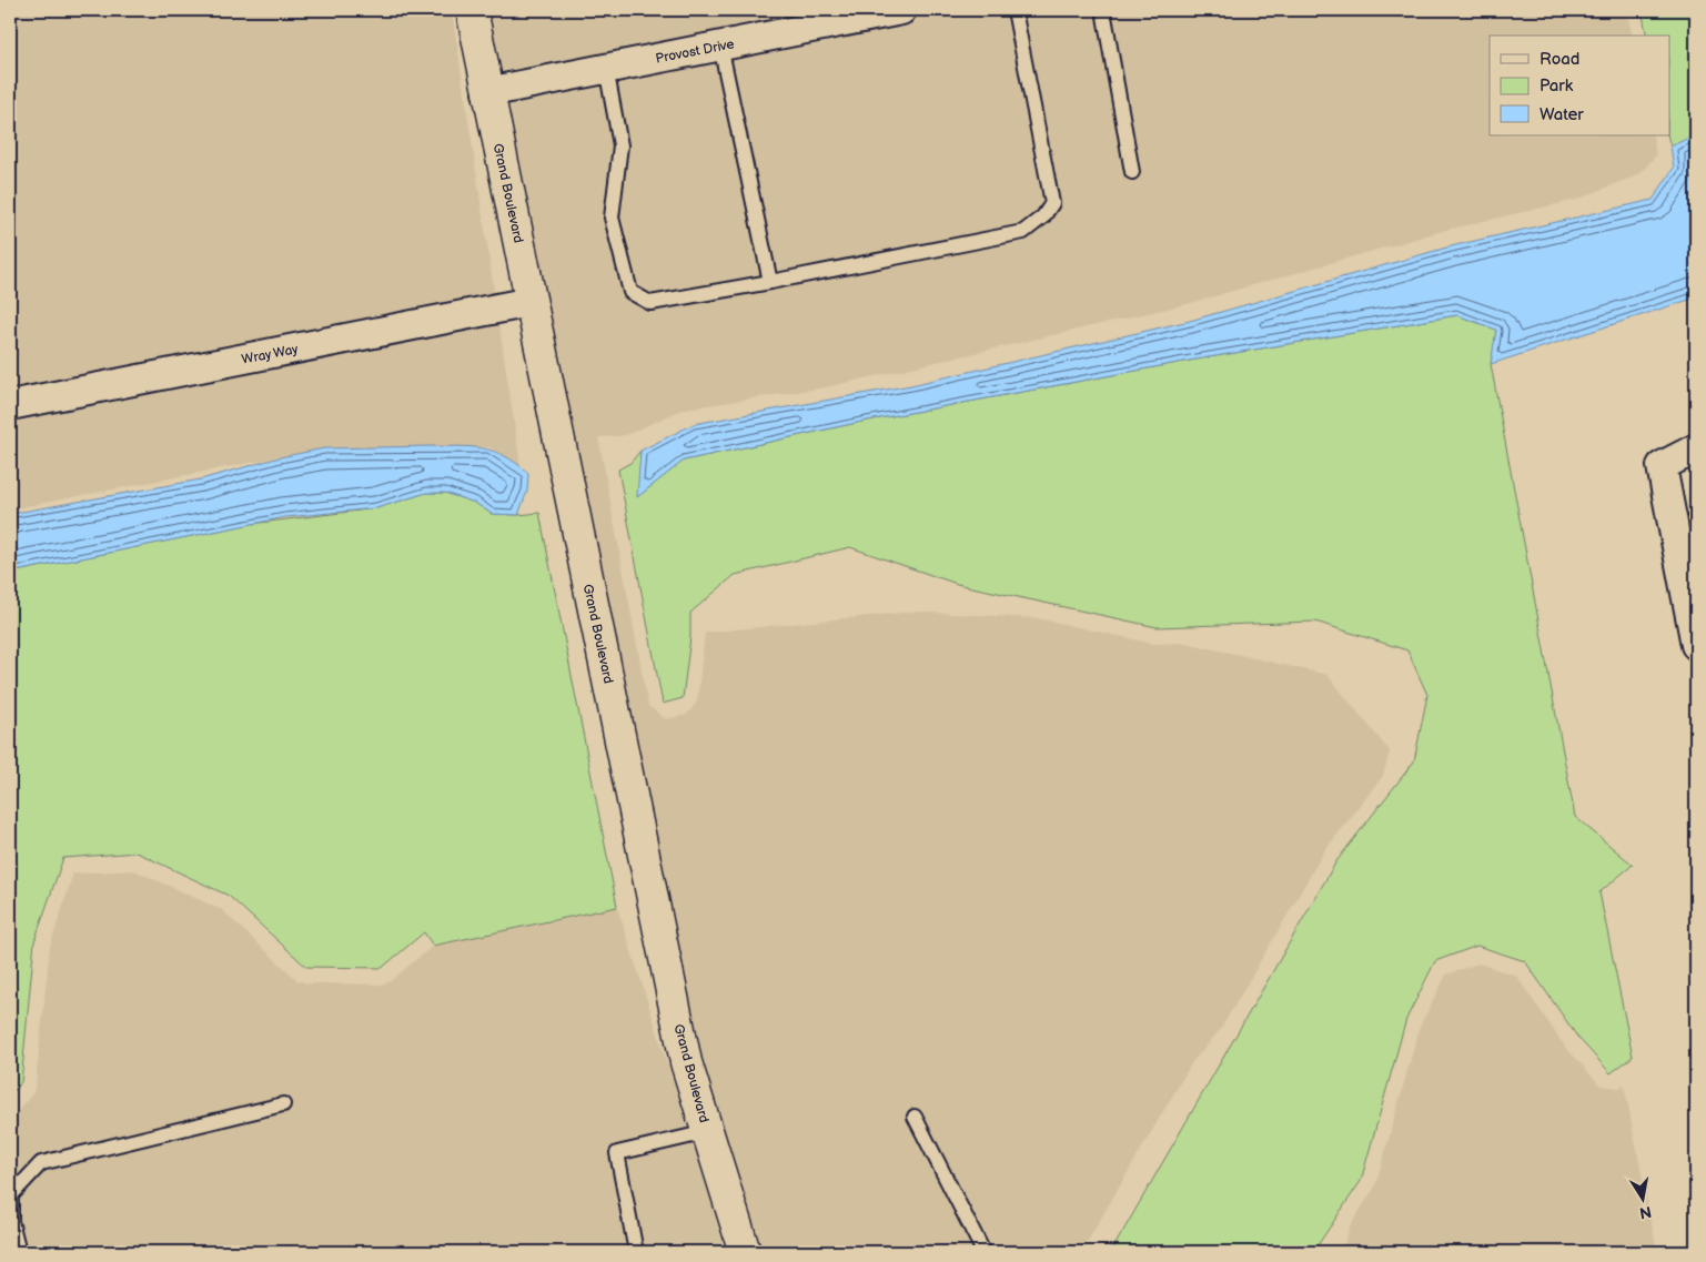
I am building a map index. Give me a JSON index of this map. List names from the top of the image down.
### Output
{
  "streets": {
    "street": ["Provost Drive", "Grand Boulevard", "Wray Way"]
  },
  "crossings": [
    ["Provost Drive", "Grand Boulevard"],
    ["Grand Boulevard", "Wray Way"]
  ],
  "legend": ["Road", "Park", "Water"],
  "north": "bottom"
}
